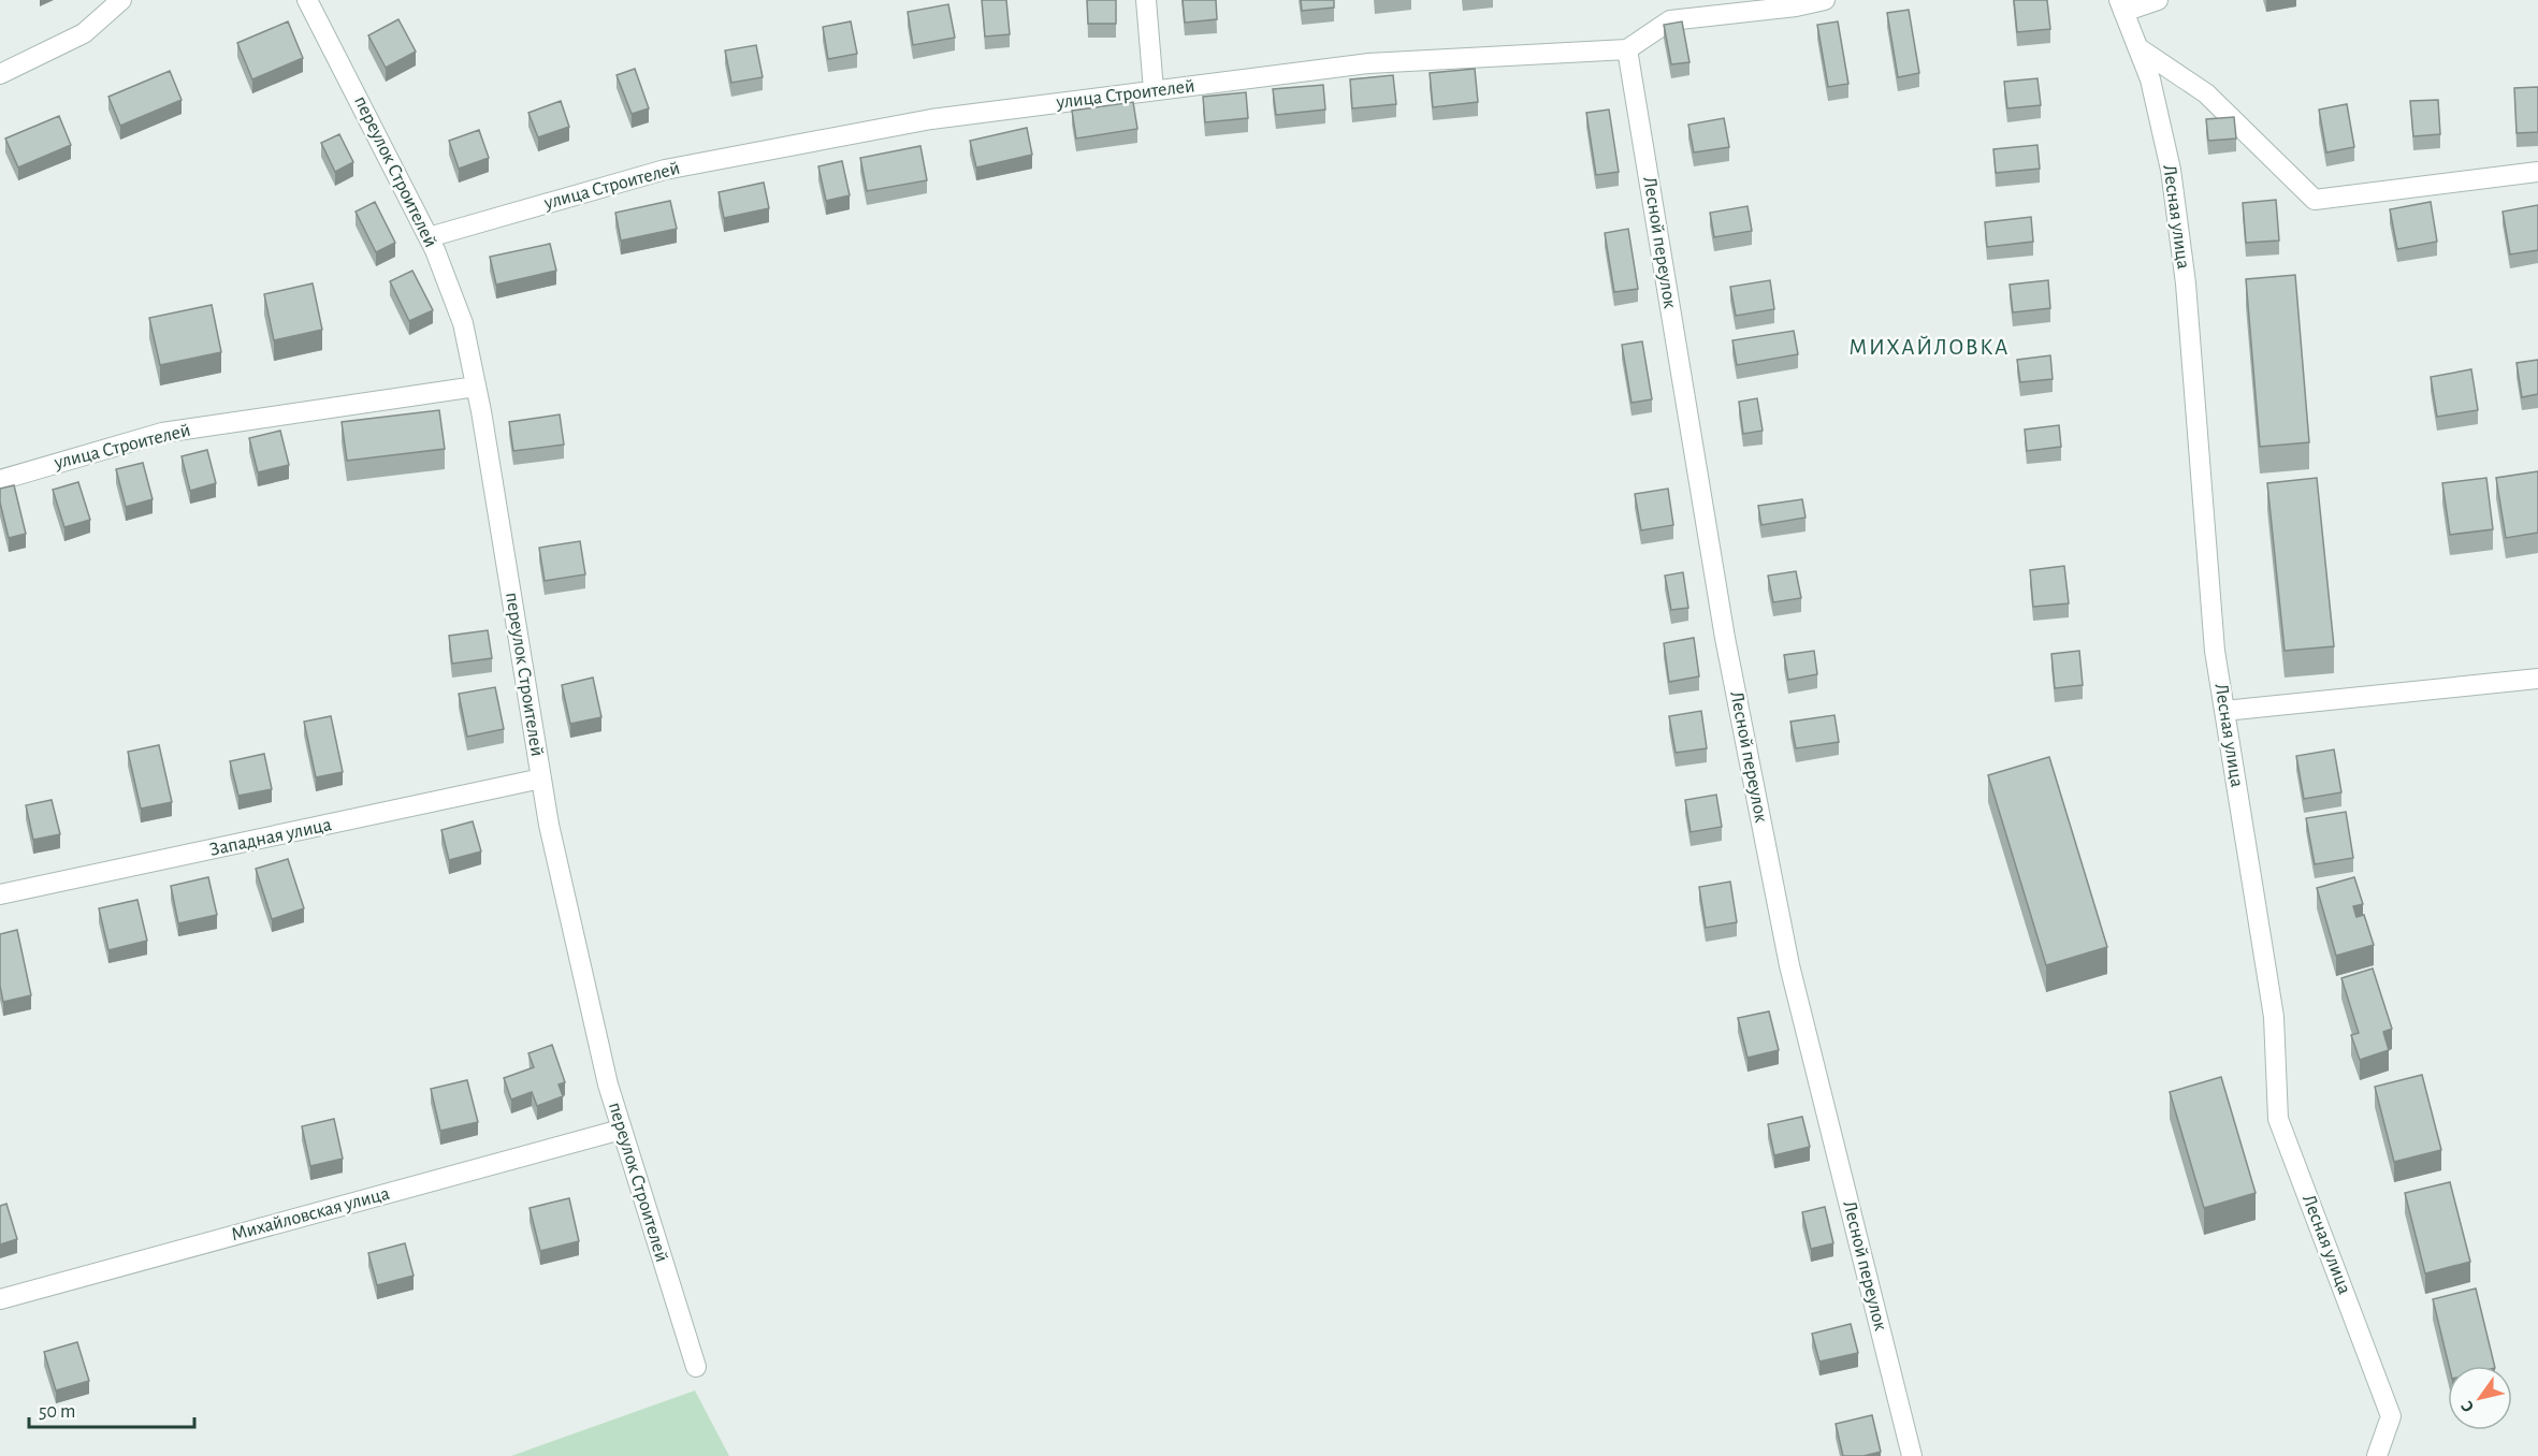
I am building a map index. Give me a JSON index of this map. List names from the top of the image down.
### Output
{
  "streets": {
    "street": [
      "улица Строителей",
      "переулок Строителей",
      "Лесная улица",
      "Лесной переулок",
      "Западная улица",
      "Михайловская улица"
    ]
  },
  "crossings": [
    ["улица Строителей", "переулок Строителей"],
    ["улица Строителей", "Лесной переулок"],
    ["переулок Строителей", "Западная улица"],
    ["переулок Строителей", "Михайловская улица"]
  ],
  "districts": ["МИХАЙЛОВКА"],
  "scale_bar": "50 m",
  "north": "bottom left"
}
